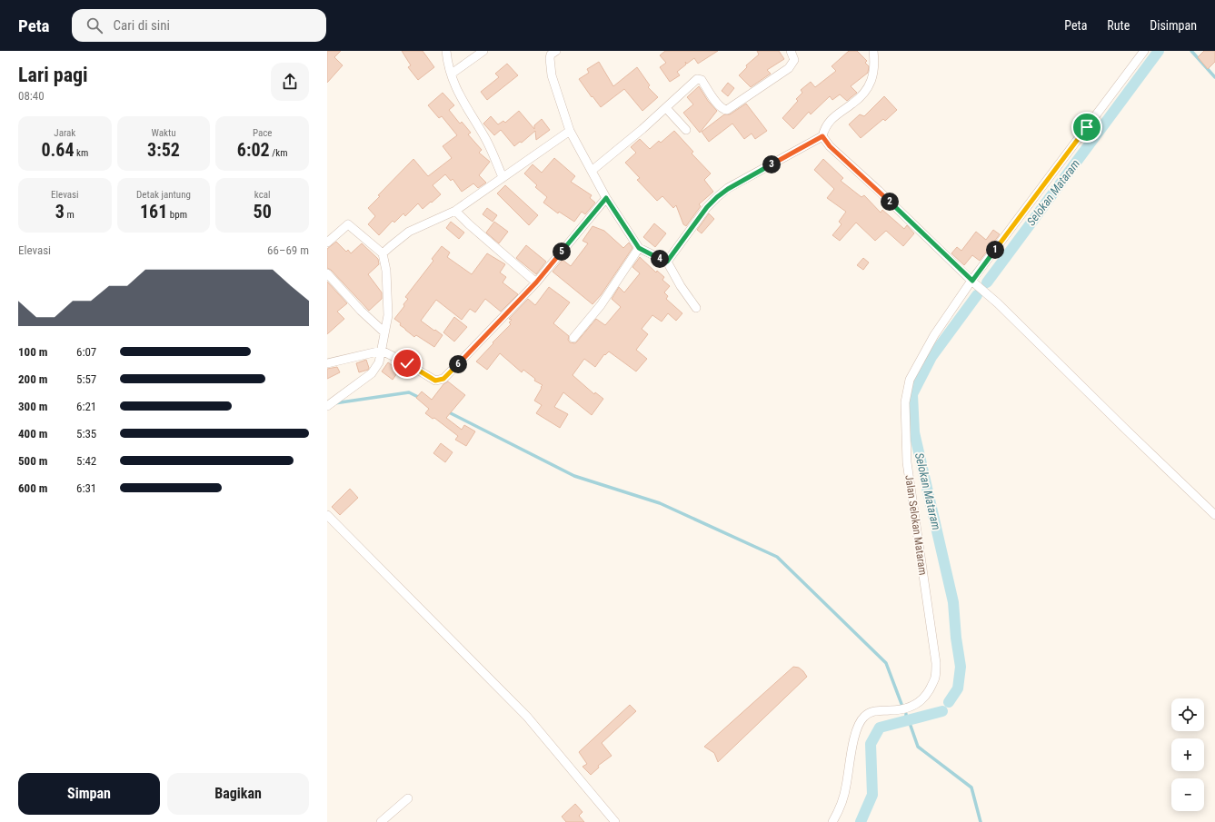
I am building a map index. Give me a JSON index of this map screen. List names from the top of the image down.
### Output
{
  "streets": {
    "street": ["Jalan Selokan Mataram"]
  },
  "water": ["Selokan Mataram"],
  "page": {
    "header": "Peta",
    "search": "Cari di sini",
    "nav": ["Peta", "Rute", "Disimpan"],
    "heading": ["Lari pagi", "08:40"],
    "stats": [
      ["Jarak", "0.64 km"],
      ["Waktu", "3:52"],
      ["Pace", "6:02 /km"],
      ["Elevasi", "3 m"],
      ["Detak jantung", "161 bpm"],
      ["kcal", "50"]
    ],
    "pins": [
      "3",
      "2",
      "1",
      "5",
      "4",
      "6"
    ],
    "chart": ["Elevasi", "66–69 m"],
    "list": [
      {
        "name": "100 m",
        "note": "6:07"
      },
      {
        "name": "200 m",
        "note": "5:57"
      },
      {
        "name": "300 m",
        "note": "6:21"
      },
      {
        "name": "400 m",
        "note": "5:35"
      },
      {
        "name": "500 m",
        "note": "5:42"
      },
      {
        "name": "600 m",
        "note": "6:31"
      }
    ],
    "map_buttons": ["+", "−"],
    "buttons": ["Simpan", "Bagikan"]
  }
}
